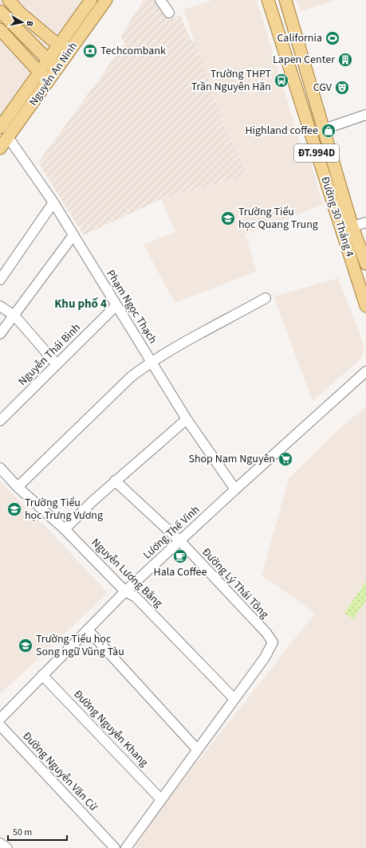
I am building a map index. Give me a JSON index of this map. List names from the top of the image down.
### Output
{
  "streets": {
    "main road": ["Nguyễn An Ninh", "ĐT.994D", "Đường 30 Tháng 4"],
    "street": [
      "Phạm Ngọc Thạch",
      "Nguyễn Thái Bình",
      "Lương Thế Vinh",
      "Nguyễn Lương Bằng",
      "Đường Lý Thái Tông",
      "Đường Nguyễn Khang",
      "Đường Nguyễn Văn Cừ"
    ]
  },
  "crossings": [
    ["Nguyễn An Ninh", "Phạm Ngọc Thạch"],
    ["Phạm Ngọc Thạch", "Nguyễn Thái Bình"],
    ["Phạm Ngọc Thạch", "Lương Thế Vinh"],
    ["Lương Thế Vinh", "Nguyễn Lương Bằng"],
    ["Lương Thế Vinh", "Đường Lý Thái Tông"],
    ["Lương Thế Vinh", "Đường Nguyễn Khang"],
    ["Nguyễn Lương Bằng", "Đường Lý Thái Tông"]
  ],
  "districts": ["Khu phố 4"],
  "places": {
    "sports": ["California"],
    "bank": ["Techcombank"],
    "building": ["Lapen Center"],
    "bus stop": ["Trường THPT Trần Nguyên Hãn"],
    "theatre": ["CGV"],
    "shop": ["Highland coffee"],
    "school or university": ["Trường Tiểu học Quang Trung", "Trường Tiểu học Trưng Vương", "Trường Tiểu học Song ngữ Vũng Tàu"],
    "supermarket": ["Shop Nam Nguyên"],
    "cafe": ["Hala Coffee"]
  },
  "scale_bar": "50 m",
  "north": "right"
}
